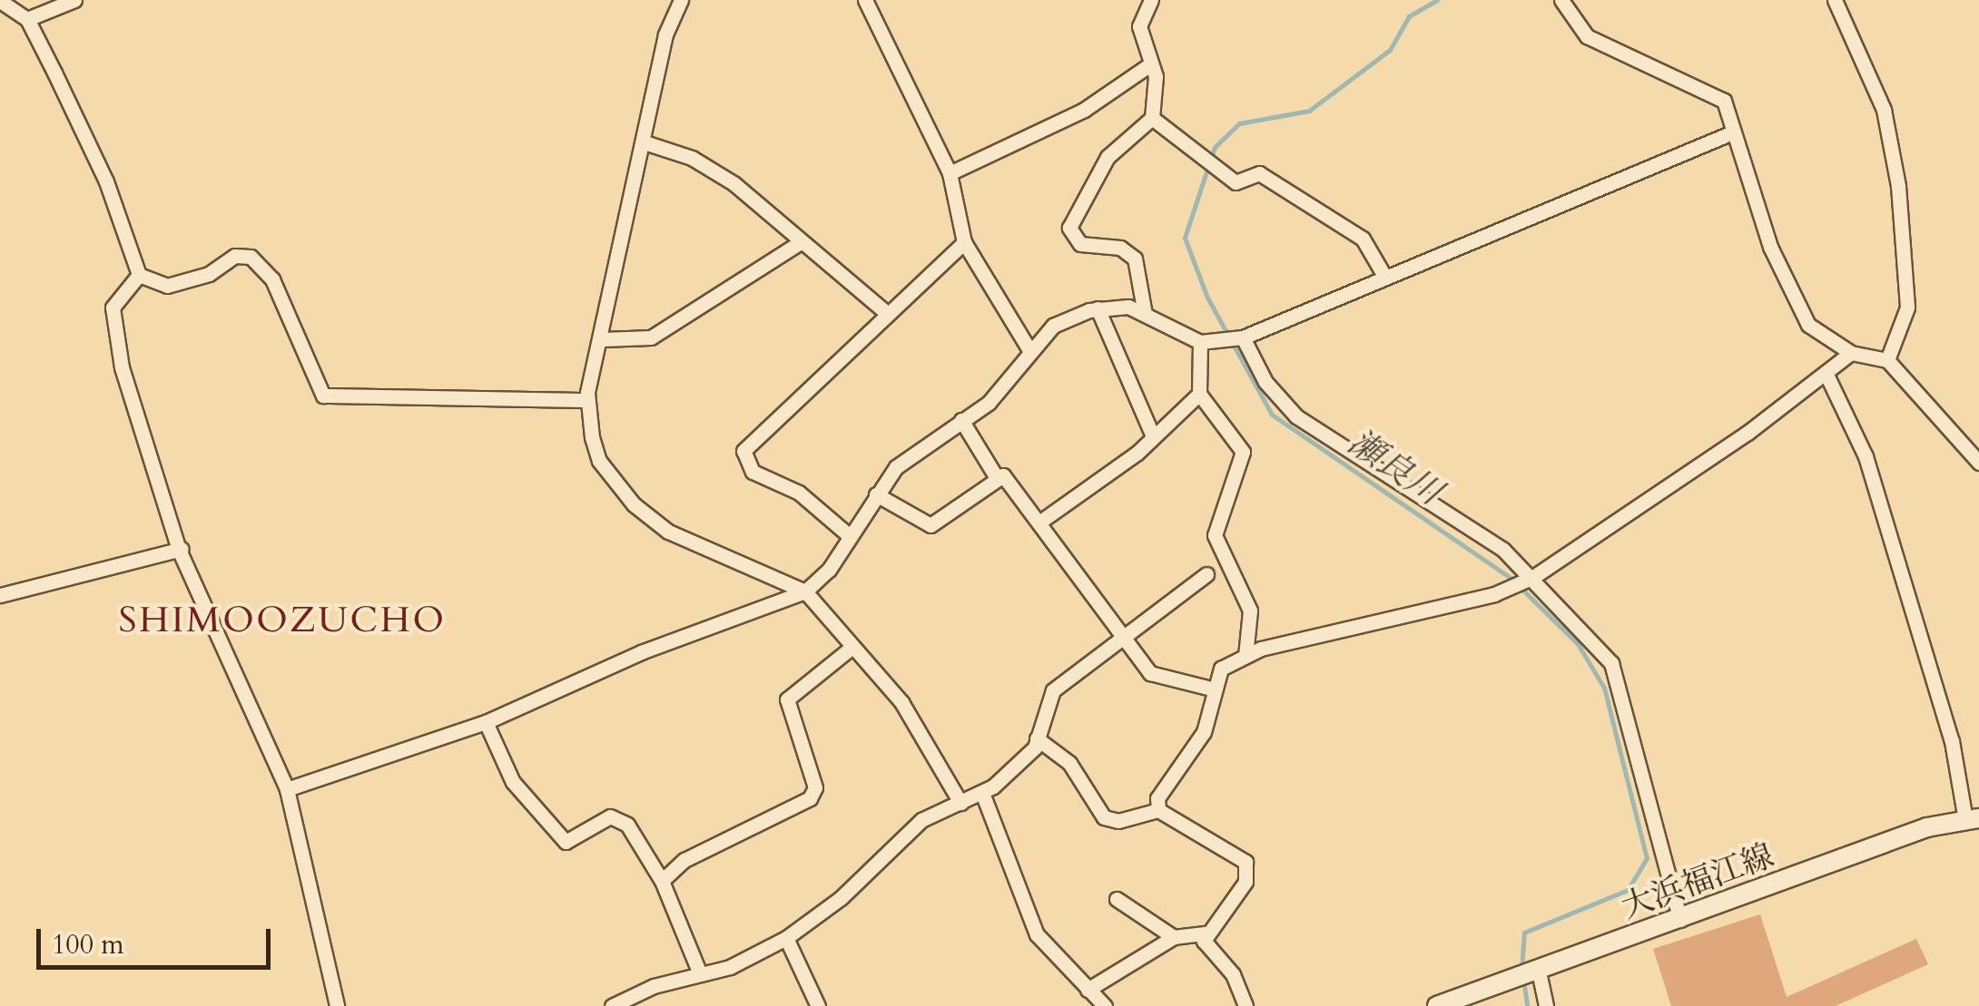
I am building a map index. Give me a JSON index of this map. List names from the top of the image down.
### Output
{
  "streets": {
    "main road": ["大浜福江線"]
  },
  "districts": ["SHIMOOZUCHO"],
  "water": ["瀬良川"],
  "scale_bar": "100 m"
}
